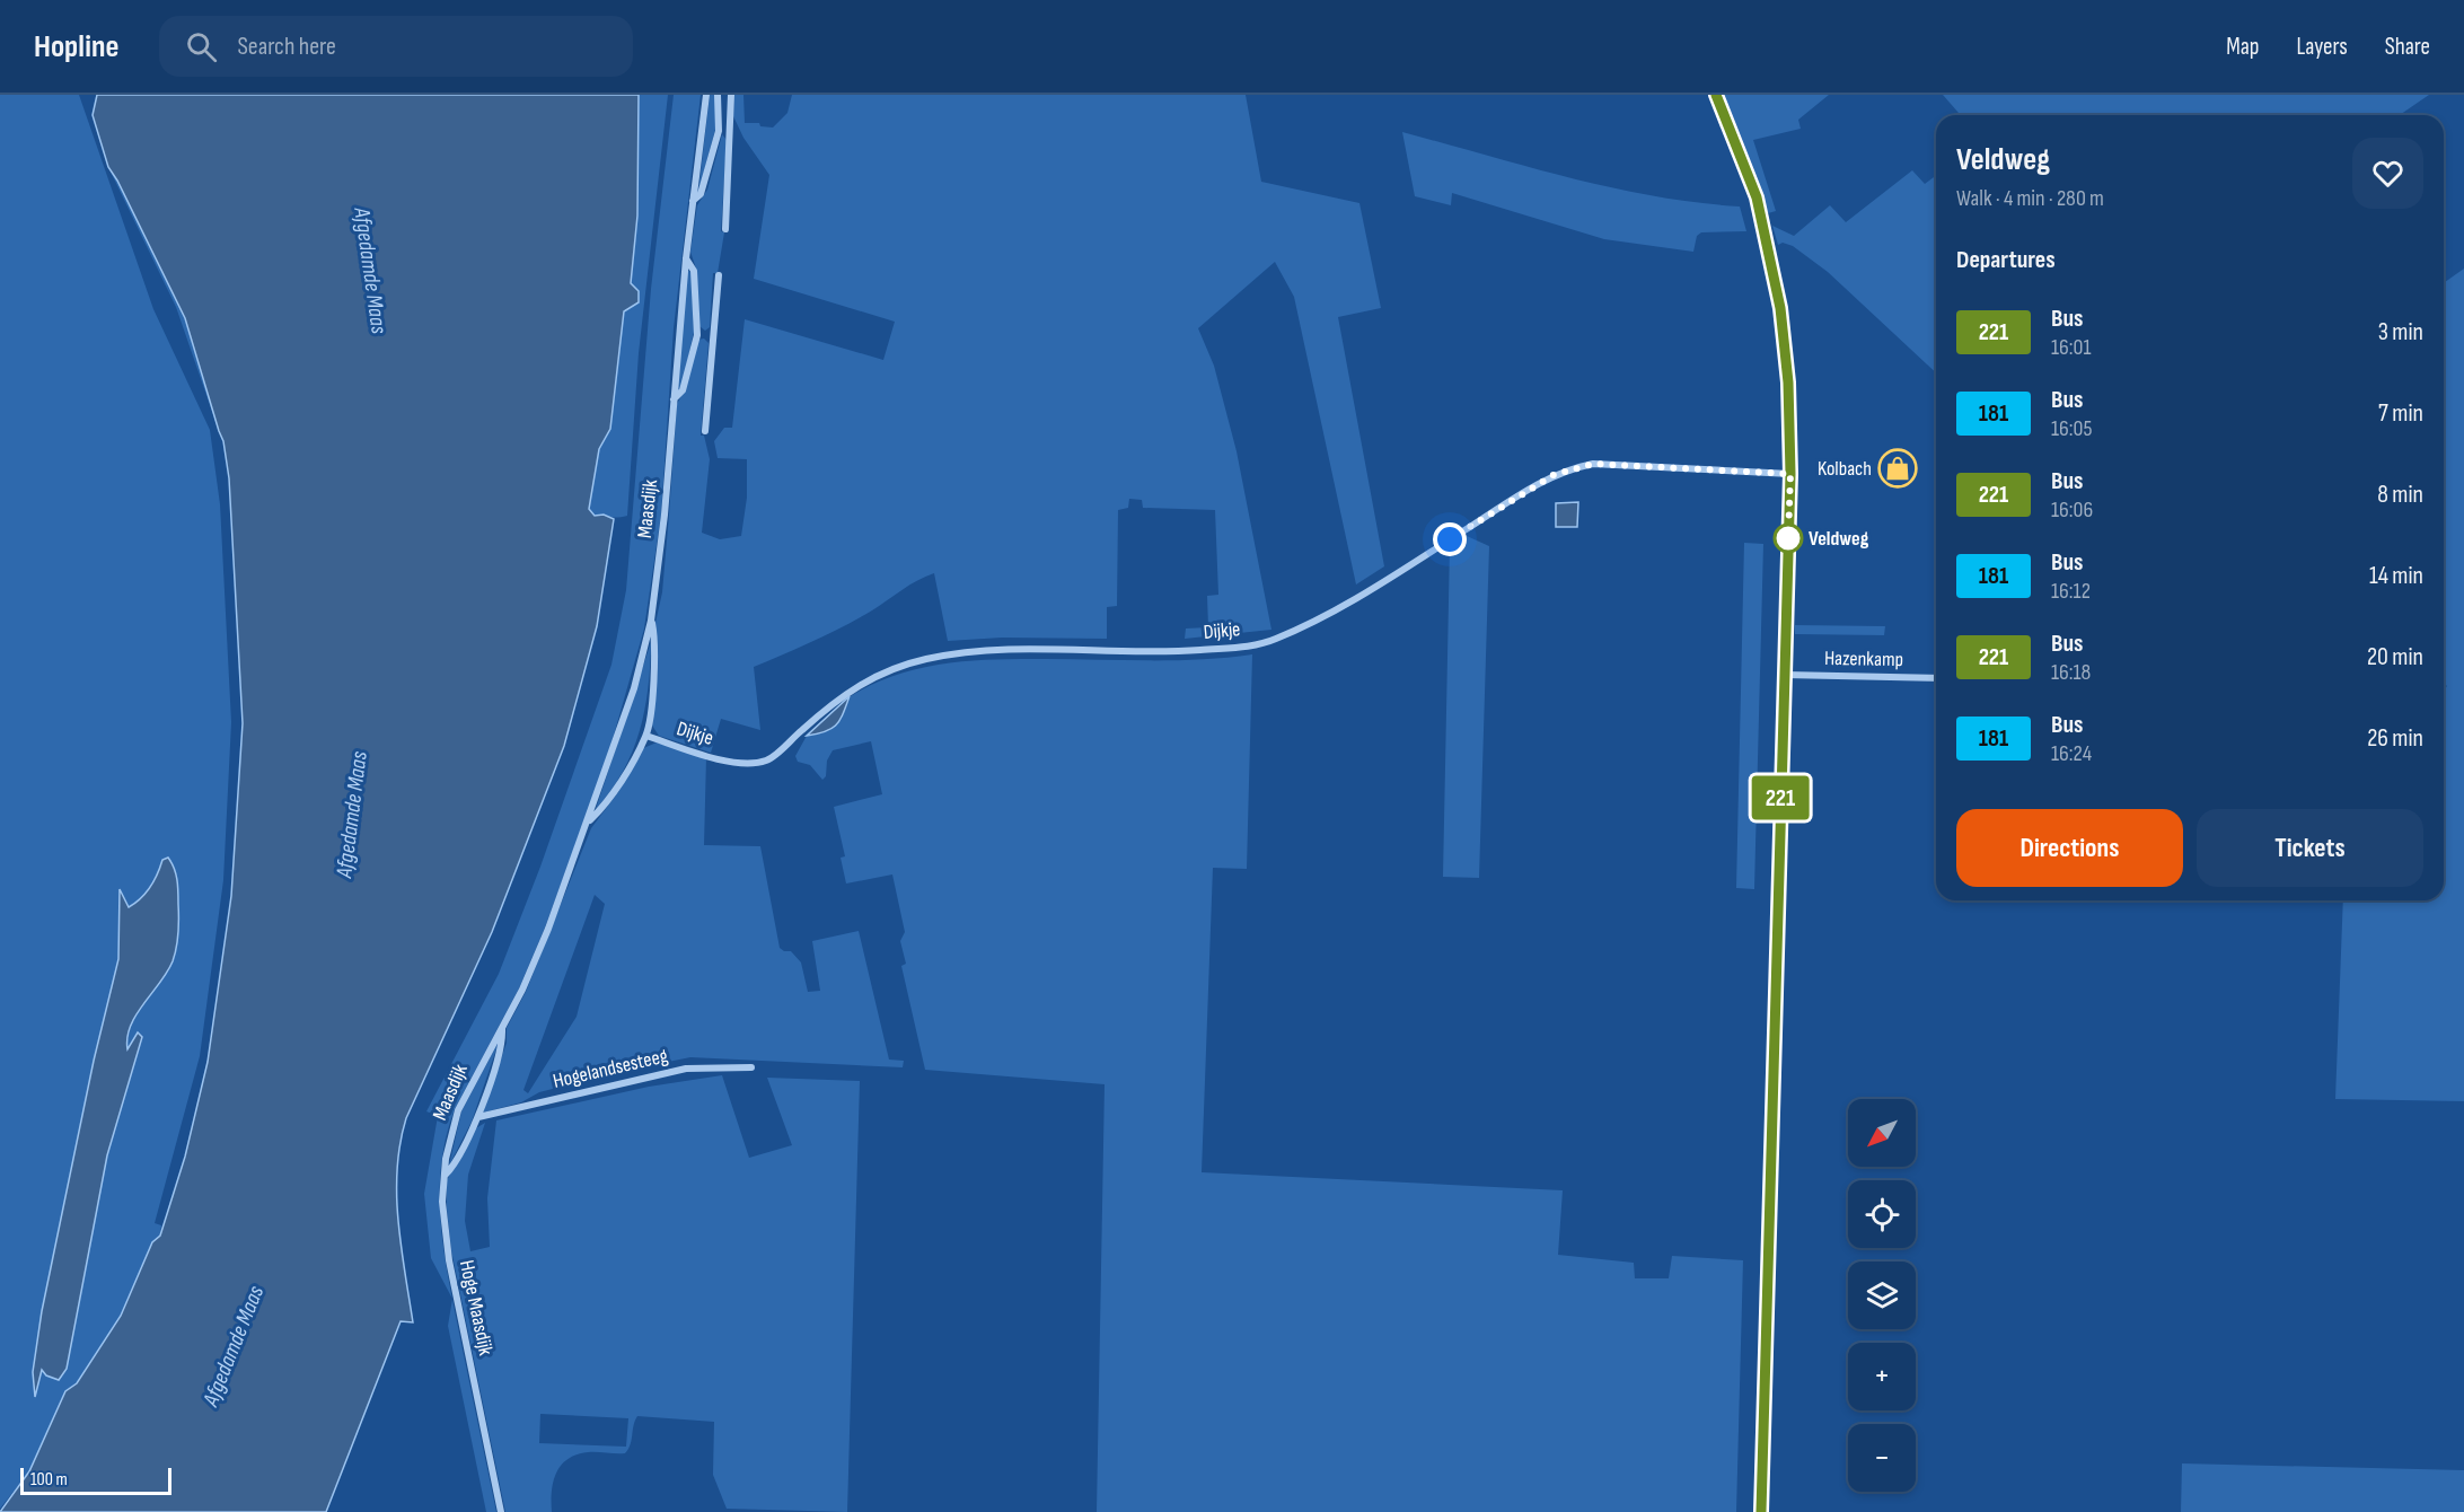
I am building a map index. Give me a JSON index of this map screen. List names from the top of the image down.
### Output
{
  "streets": {
    "street": [
      "Maasdijk",
      "Dijkje",
      "Hazenkamp",
      "Hogelandsesteeg",
      "Hoge Maasdijk"
    ]
  },
  "crossings": [
    ["Maasdijk", "Dijkje"],
    ["Maasdijk", "Hogelandsesteeg"],
    ["Maasdijk", "Hoge Maasdijk"]
  ],
  "water": ["Afgedamde Maas"],
  "places": {
    "shop": ["Kolbach"],
    "other": ["Veldweg"]
  },
  "lines": ["bus line 221"],
  "scale_bar": "100 m",
  "north": "bottom left",
  "page": {
    "header": "Hopline",
    "search": "Search here",
    "nav": ["Map", "Layers", "Share"],
    "on_map": "221",
    "heading": [
      ["Veldweg", "Walk · 4 min · 280 m"],
      "Departures"
    ],
    "list": [
      {
        "mark": "221",
        "name": "Bus",
        "note": "16:01",
        "value": "3 min"
      },
      {
        "mark": "181",
        "name": "Bus",
        "note": "16:05",
        "value": "7 min"
      },
      {
        "mark": "221",
        "name": "Bus",
        "note": "16:06",
        "value": "8 min"
      },
      {
        "mark": "181",
        "name": "Bus",
        "note": "16:12",
        "value": "14 min"
      },
      {
        "mark": "221",
        "name": "Bus",
        "note": "16:18",
        "value": "20 min"
      },
      {
        "mark": "181",
        "name": "Bus",
        "note": "16:24",
        "value": "26 min"
      }
    ],
    "buttons": ["Directions", "Tickets"],
    "map_buttons": ["+", "−"],
    "scale": "100 m"
  }
}
